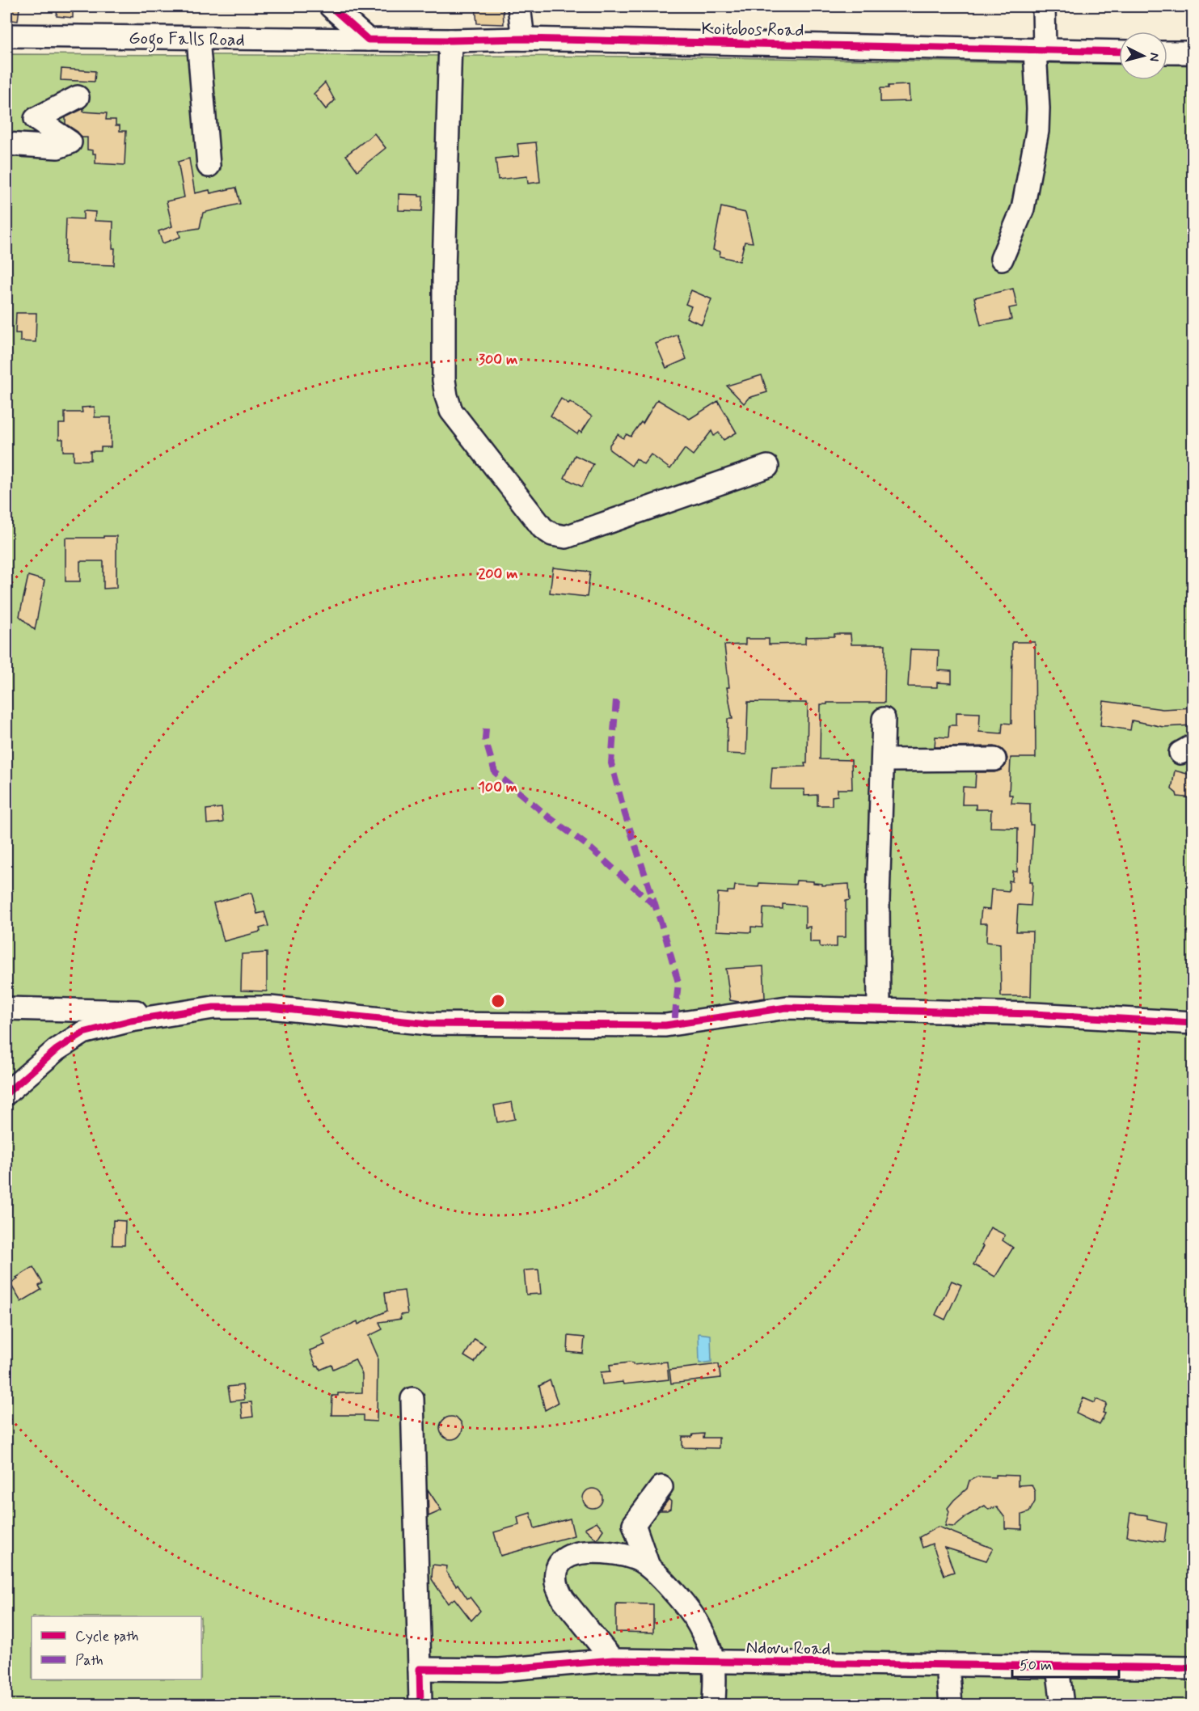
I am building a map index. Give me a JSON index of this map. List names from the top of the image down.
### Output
{
  "streets": {
    "street": ["Koitobos Road", "Gogo Falls Road", "Ndovu Road"]
  },
  "crossings": [
    ["Koitobos Road", "Gogo Falls Road"]
  ],
  "legend": ["Cycle path", "Path"],
  "scale_bar": "50 m",
  "north": "right",
  "rings": ["300 m", "200 m", "100 m"]
}
